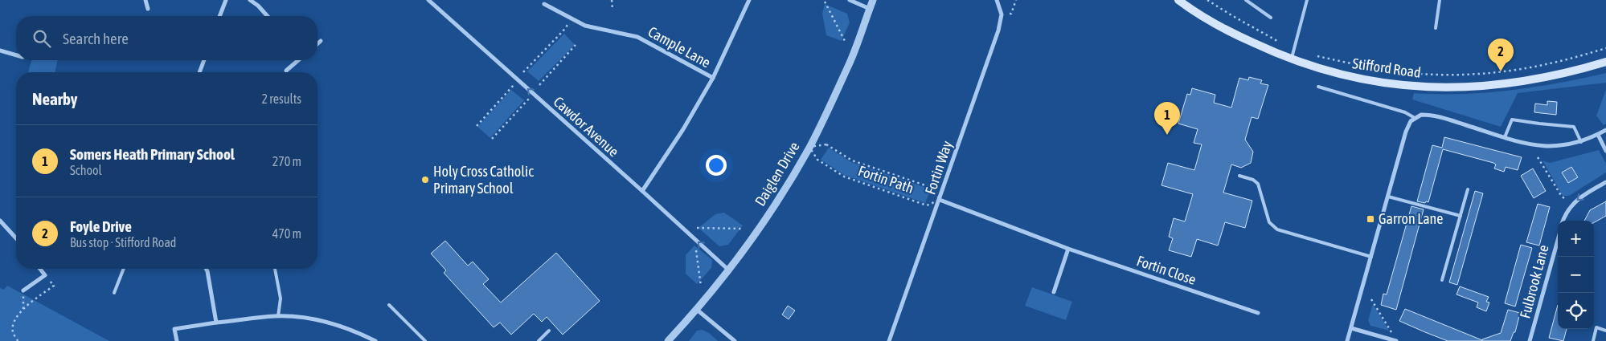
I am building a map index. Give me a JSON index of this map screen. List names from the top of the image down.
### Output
{
  "streets": {
    "main road": ["Stifford Road"],
    "street": [
      "Cample Lane",
      "Cawdor Avenue",
      "Fortin Way",
      "Daiglen Drive",
      "Fortin Close",
      "Fulbrook Lane"
    ],
    "path": ["Fortin Path"]
  },
  "crossings": [
    ["Cample Lane", "Cawdor Avenue"],
    ["Cawdor Avenue", "Daiglen Drive"],
    ["Fortin Way", "Fortin Path"],
    ["Fortin Way", "Fortin Close"],
    ["Daiglen Drive", "Fortin Path"],
    ["Fortin Path", "Fortin Close"]
  ],
  "one_way": ["Cawdor Avenue"],
  "places": {
    "other": ["Holy Cross Catholic Primary School"],
    "transit": ["Garron Lane"]
  },
  "page": {
    "search": "Search here",
    "pins": ["2", "1"],
    "heading": ["Nearby", "2 results"],
    "list": [
      {
        "mark": "1",
        "name": "Somers Heath Primary School",
        "note": "School",
        "value": "270 m"
      },
      {
        "mark": "2",
        "name": "Foyle Drive",
        "note": "Bus stop · Stifford Road",
        "value": "470 m"
      }
    ],
    "map_buttons": ["+", "−"]
  }
}
